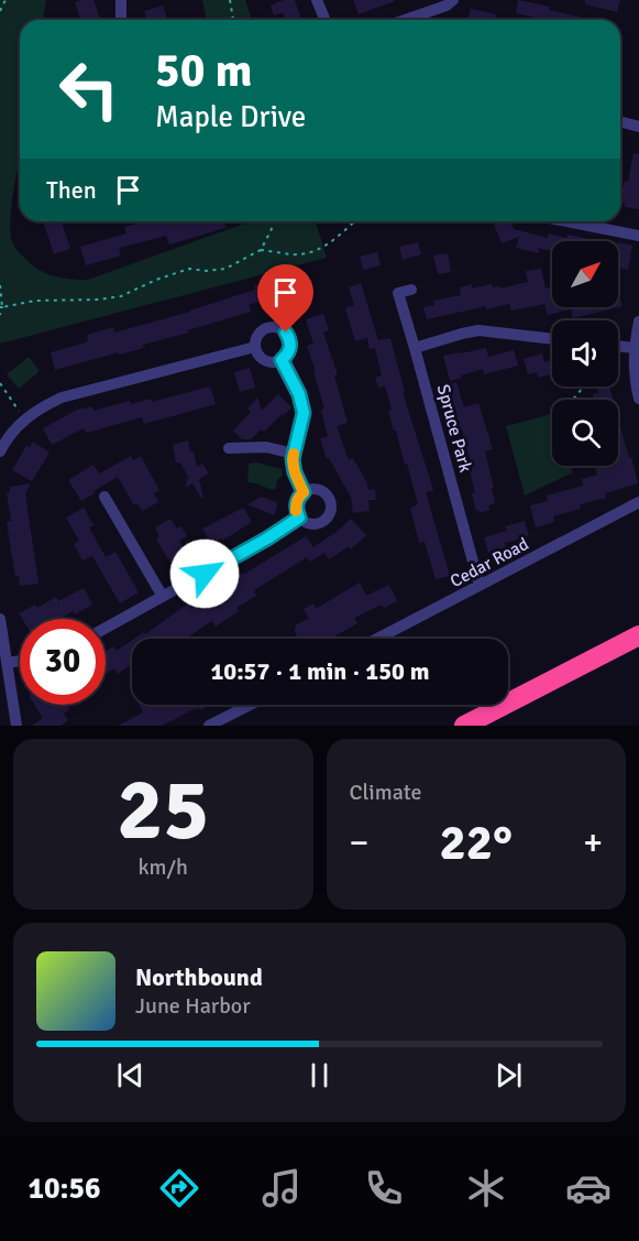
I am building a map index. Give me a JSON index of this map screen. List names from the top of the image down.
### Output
{
  "streets": {
    "street": ["Spruce Park", "Cedar Road"]
  },
  "crossings": [
    ["Spruce Park", "Cedar Road"]
  ],
  "north": "top right",
  "page": {
    "turn": ["50 m", "Maple Drive"],
    "then": "Then",
    "limit": "30",
    "trip": "10:57 · 1 min · 150 m",
    "tile": [
      ["25", "km/h"],
      "Climate"
    ],
    "heat": ["−", "22°", "+"],
    "song": ["Northbound", "June Harbor"],
    "tabs": "10:56"
  }
}
